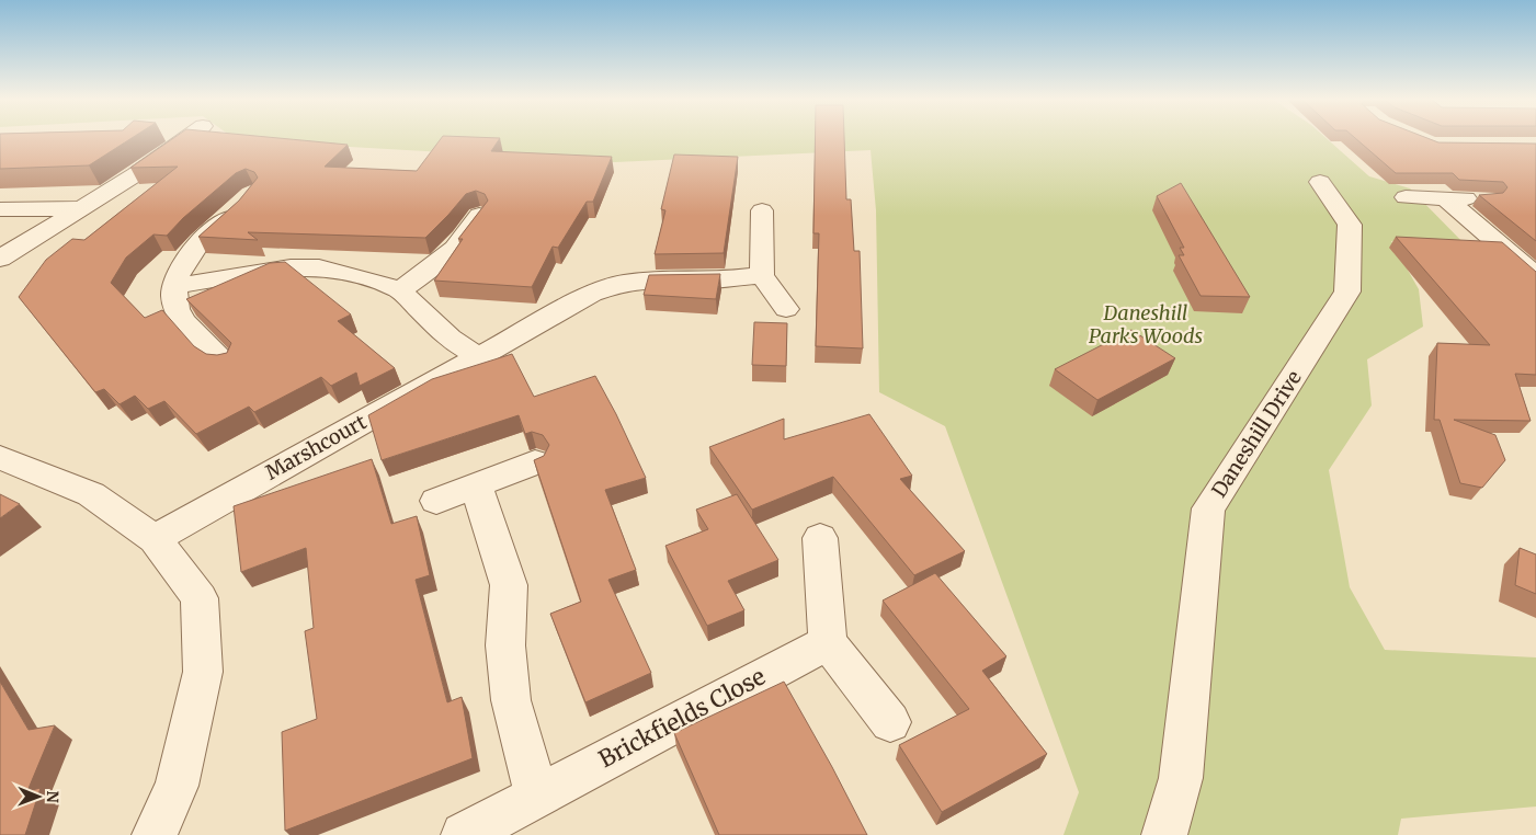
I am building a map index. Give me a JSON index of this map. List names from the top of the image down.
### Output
{
  "streets": {
    "street": ["Daneshill Drive", "Marshcourt", "Brickfields Close"]
  },
  "parks": ["Daneshill Parks Woods"],
  "north": "right"
}
